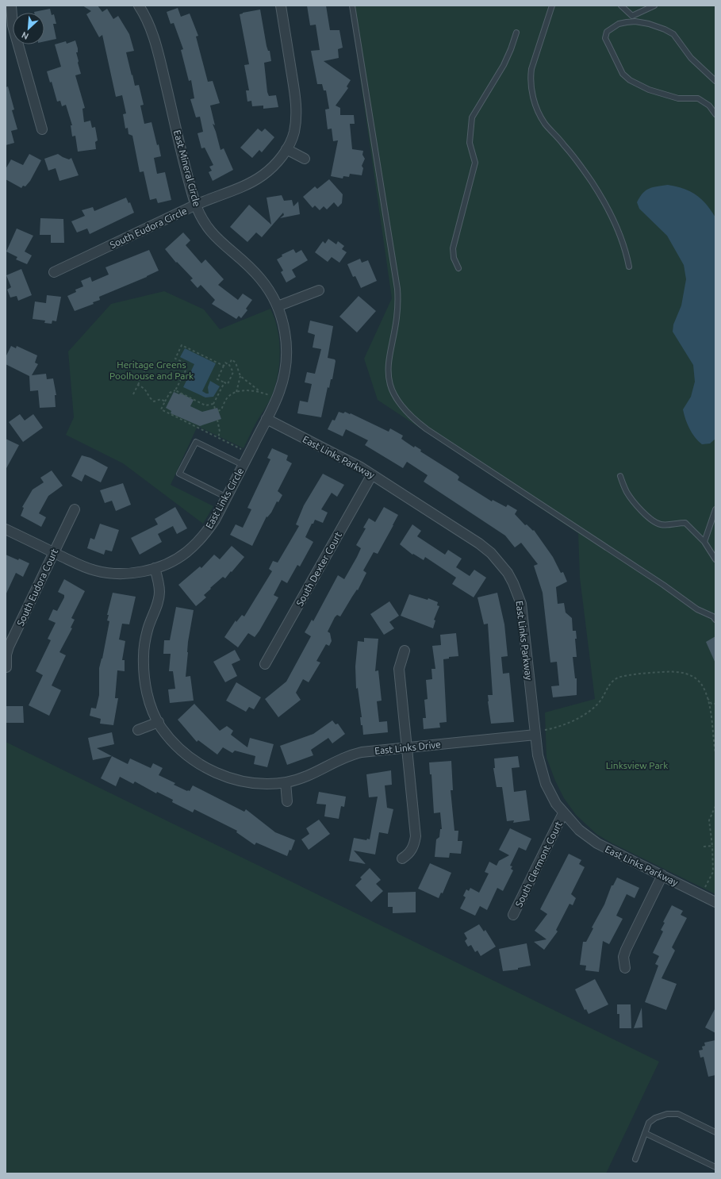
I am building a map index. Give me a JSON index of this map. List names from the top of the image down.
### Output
{
  "streets": {
    "street": [
      "East Mineral Circle",
      "South Eudora Circle",
      "East Links Parkway",
      "East Links Circle",
      "South Dexter Court",
      "South Eudora Court",
      "East Links Drive",
      "South Clermont Court"
    ]
  },
  "crossings": [
    ["East Mineral Circle", "South Eudora Circle"],
    ["East Mineral Circle", "East Links Parkway"],
    ["East Mineral Circle", "East Links Circle"],
    ["East Links Parkway", "East Links Circle"],
    ["East Links Parkway", "South Dexter Court"],
    ["East Links Parkway", "East Links Drive"],
    ["East Links Parkway", "South Clermont Court"],
    ["East Links Circle", "South Eudora Court"],
    ["East Links Circle", "East Links Drive"]
  ],
  "parks": ["Heritage Greens Poolhouse and Park", "Linksview Park"],
  "north": "bottom left"
}
